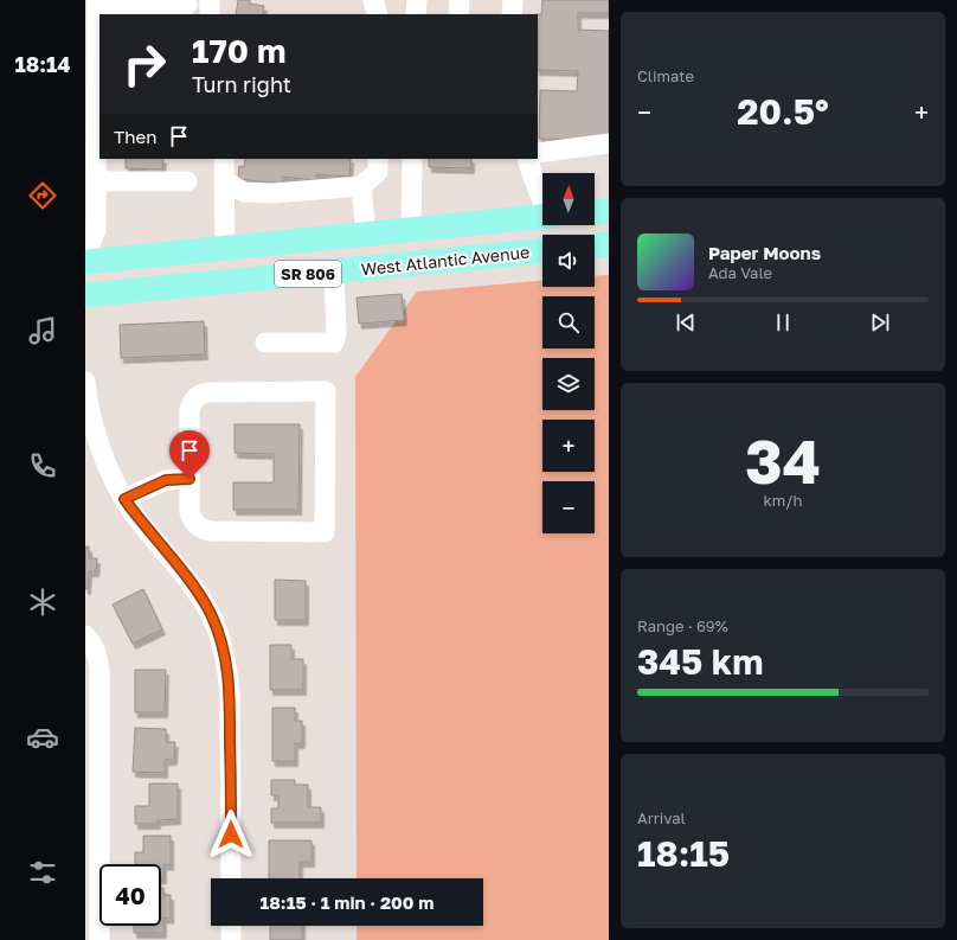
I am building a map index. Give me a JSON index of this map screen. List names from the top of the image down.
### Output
{
  "streets": {
    "main road": ["West Atlantic Avenue", "SR 806"]
  },
  "north": "top",
  "page": {
    "tabs": "18:14",
    "tile": [
      "Climate",
      ["34", "km/h"],
      ["Range · 69%", "345 km"],
      ["Arrival", "18:15"]
    ],
    "turn": ["170 m", "Turn right"],
    "heat": ["−", "20.5°", "+"],
    "then": "Then",
    "map_buttons": ["+", "−"],
    "song": ["Paper Moons", "Ada Vale"],
    "limit": "40",
    "trip": "18:15 · 1 min · 200 m"
  }
}
